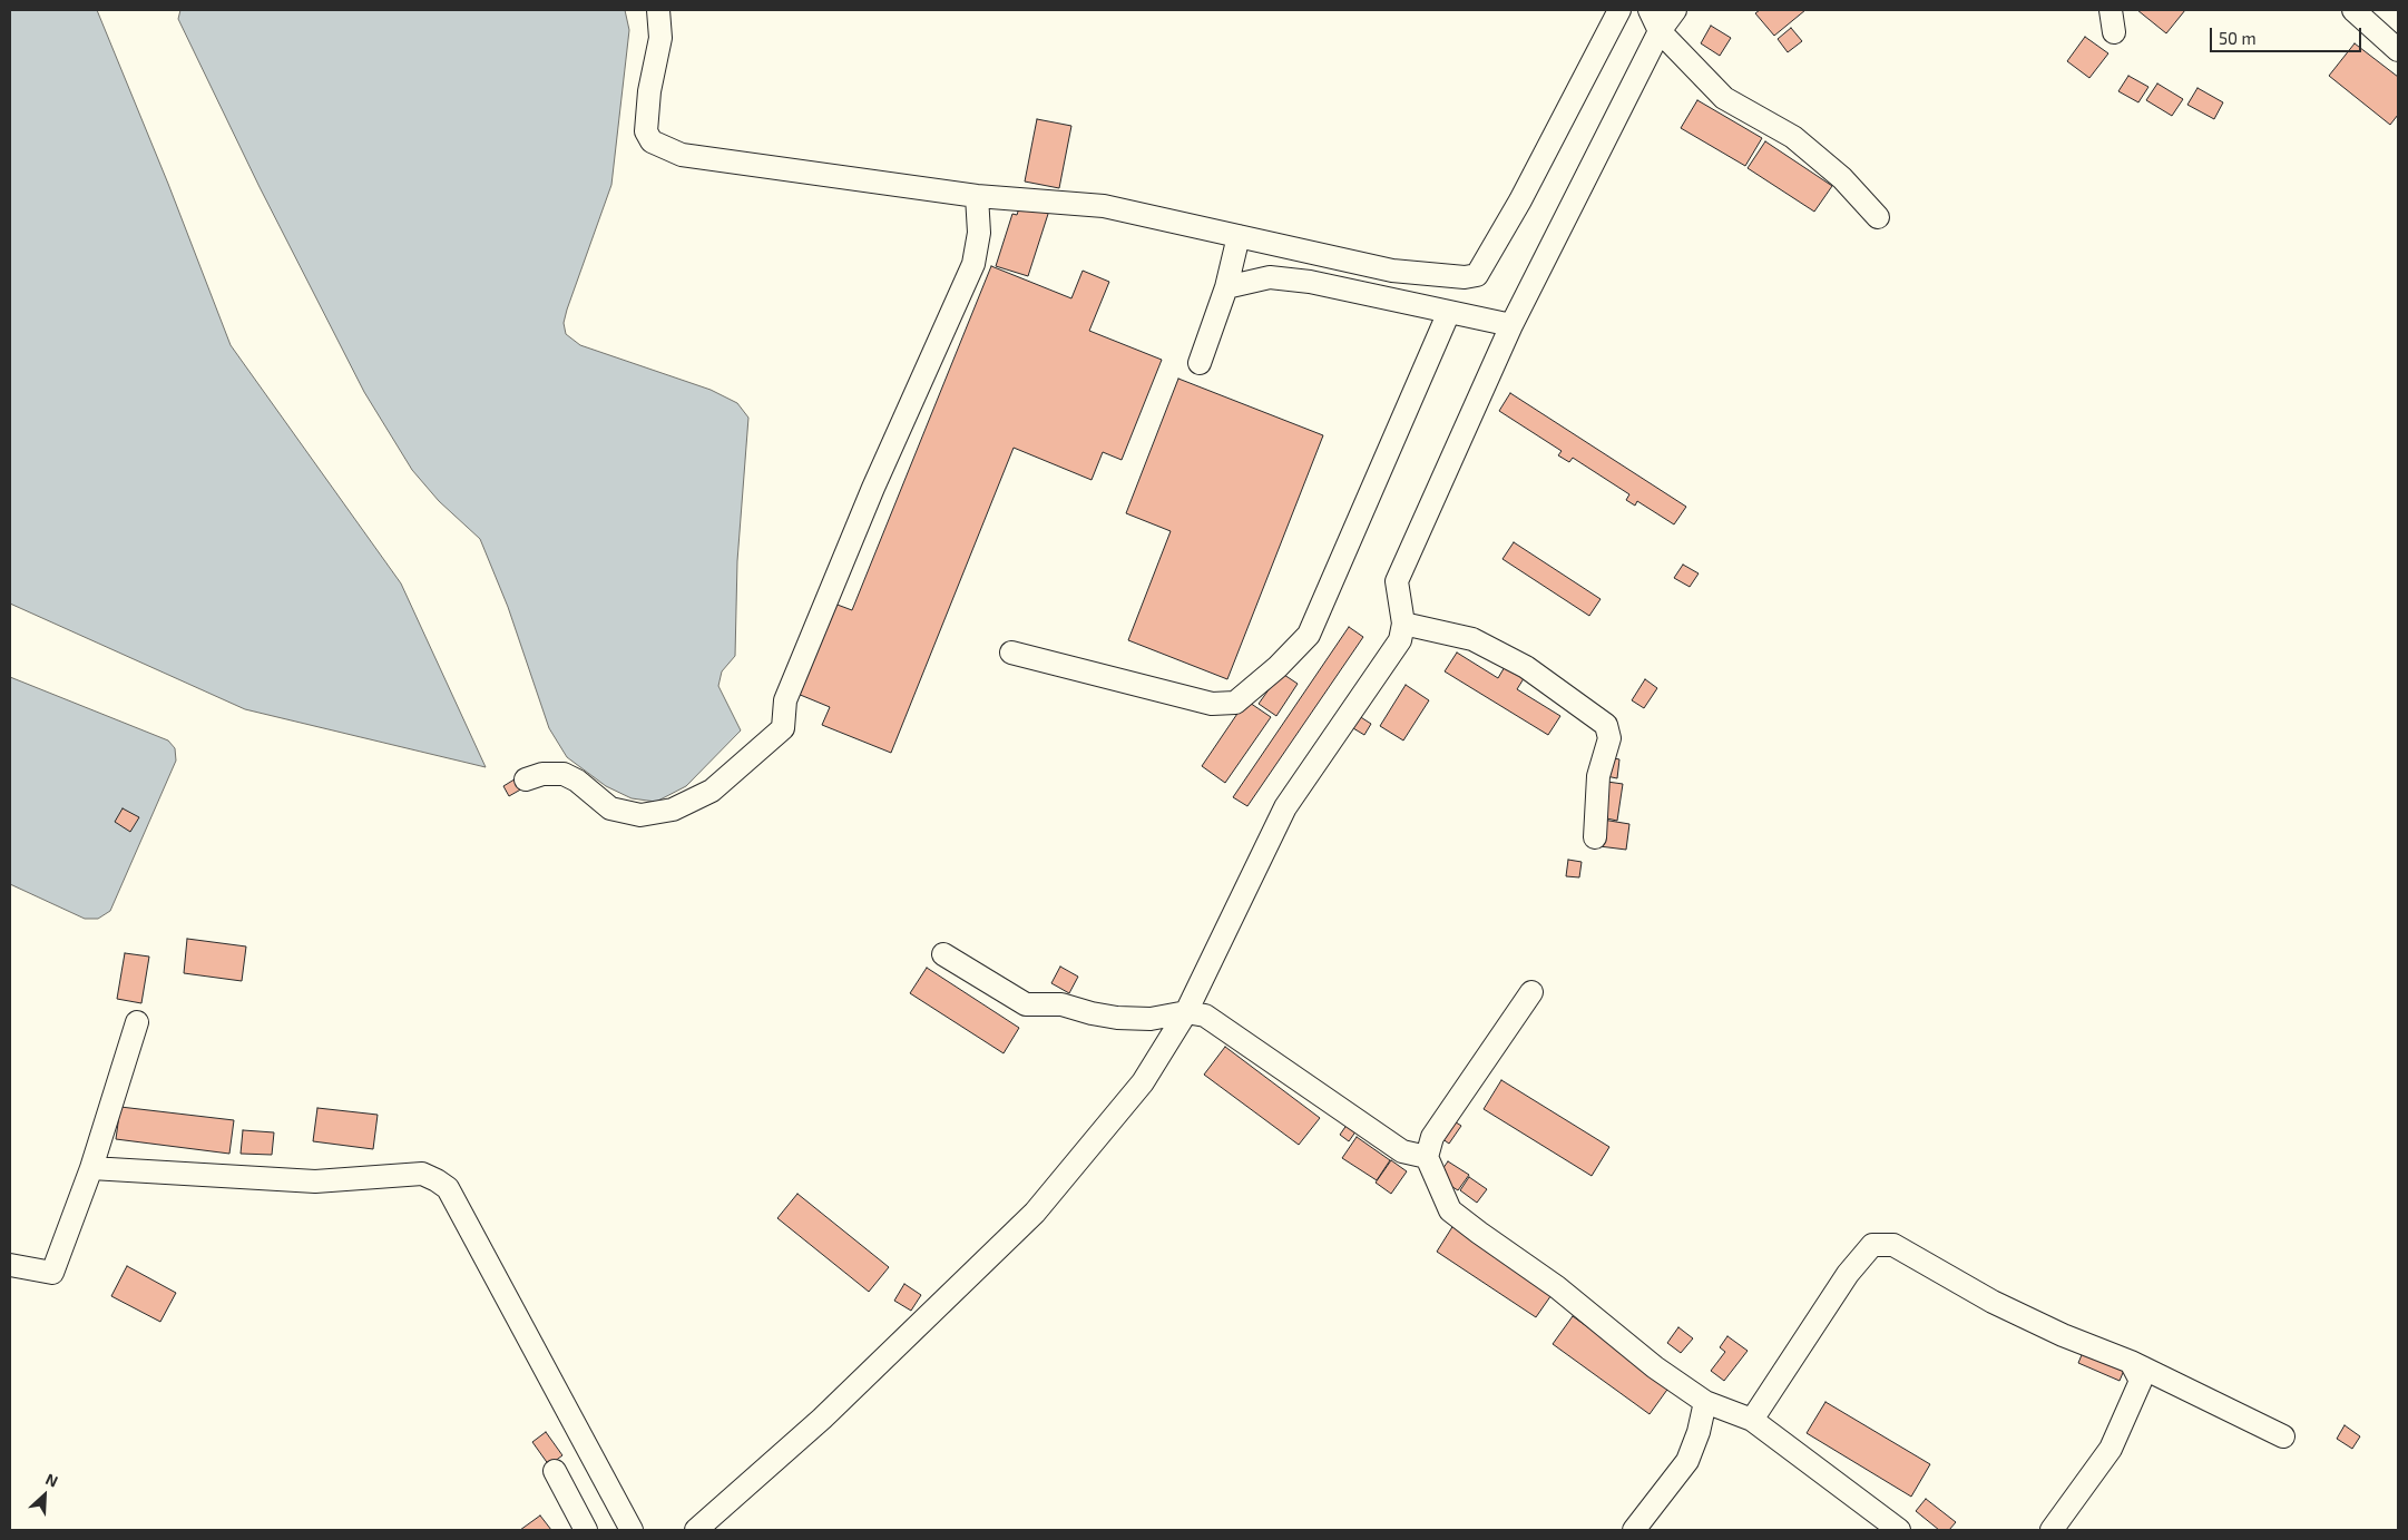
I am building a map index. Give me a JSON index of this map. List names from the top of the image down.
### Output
{
  "scale_bar": "50 m",
  "north": "top right"
}
